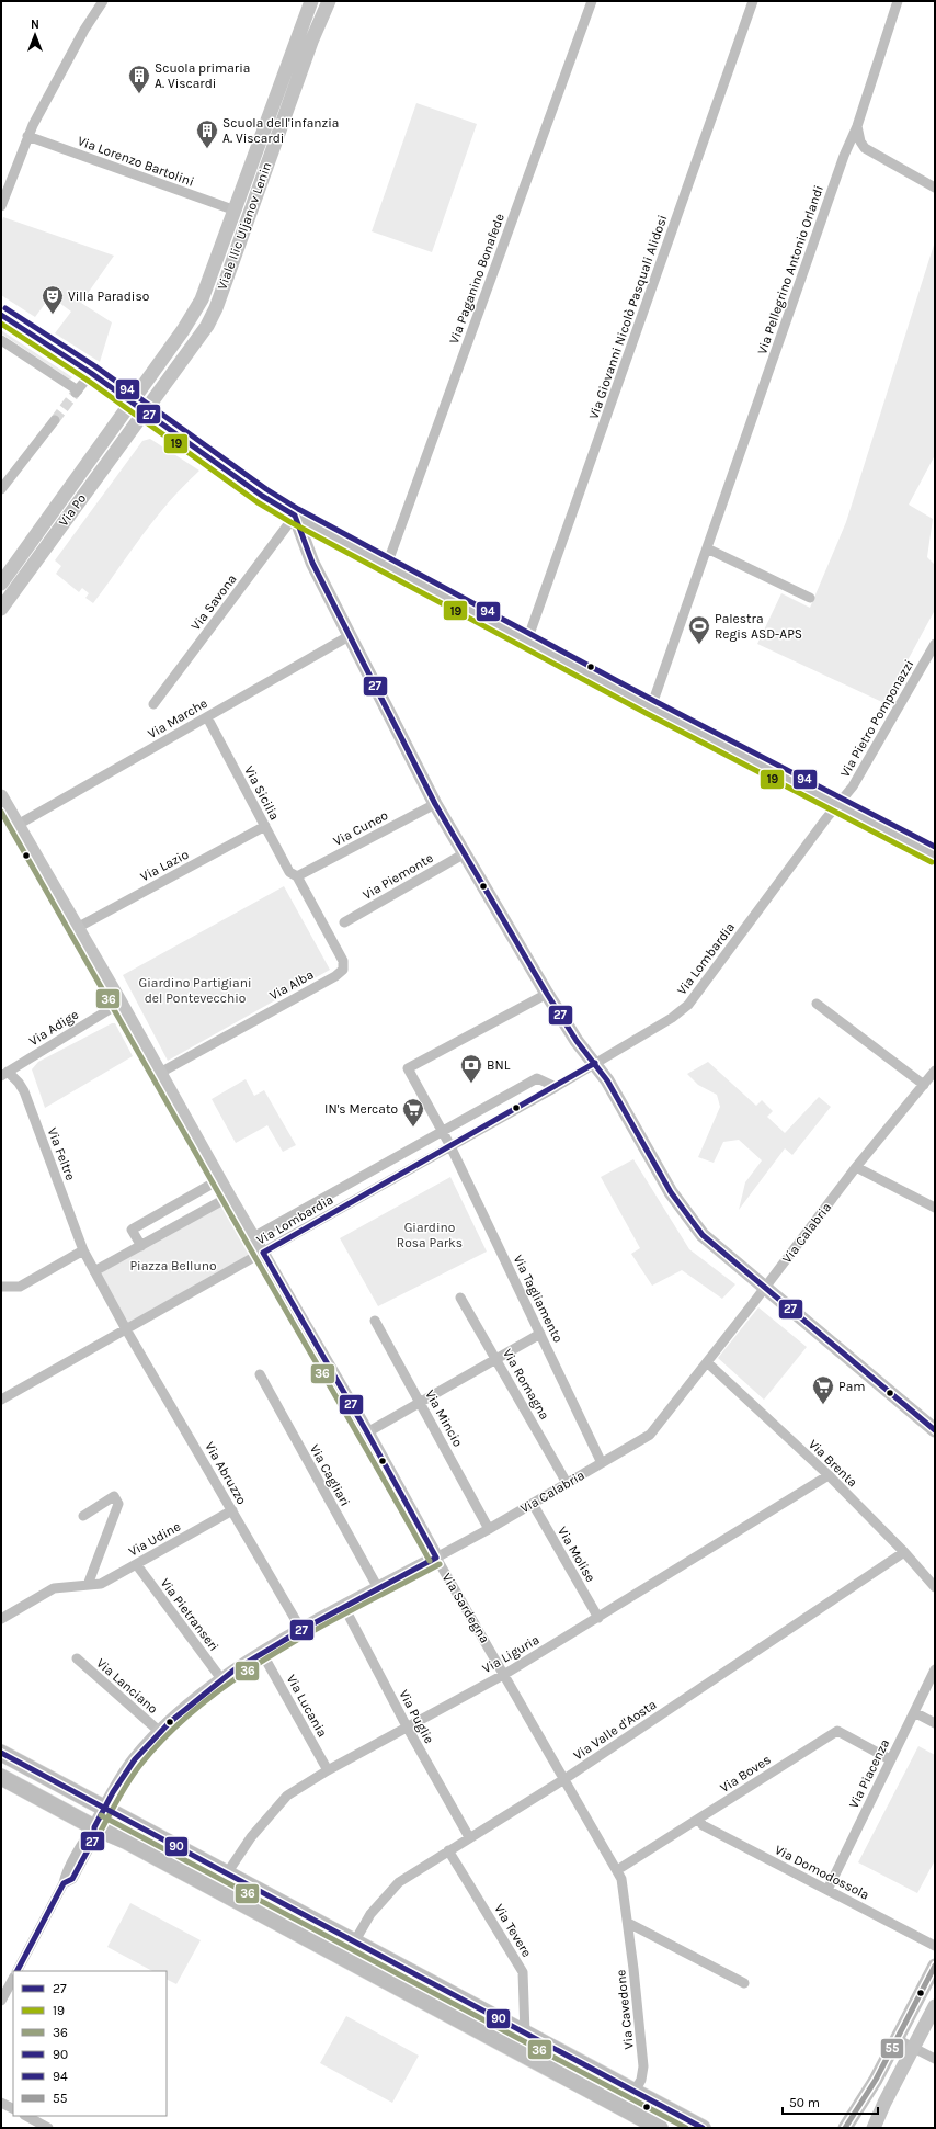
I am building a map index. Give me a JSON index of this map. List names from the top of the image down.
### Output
{
  "streets": {
    "street": [
      "Via Lorenzo Bartolini",
      "Viale Ilic Uljanov Lenin",
      "Via Pellegrino Antonio Orlandi",
      "Via Paganino Bonafede",
      "Via Giovanni Nicolò Pasquali Alidosi",
      "Via Po",
      "Via Savona",
      "Via Marche",
      "Via Pietro Pomponazzi",
      "Via Sicilia",
      "Via Cuneo",
      "Via Lazio",
      "Via Piemonte",
      "Via Lombardia",
      "Via Alba",
      "Via Adige",
      "Via Feltre",
      "Via Calabria",
      "Via Tagliamento",
      "Via Romagna",
      "Via Mincio",
      "Via Brenta",
      "Via Abruzzo",
      "Via Cagliari",
      "Via Udine",
      "Via Molise",
      "Via Sardegna",
      "Via Pietranseri",
      "Via Liguria",
      "Via Lanciano",
      "Via Lucania",
      "Via Puglie",
      "Via Valle d'Aosta",
      "Via Boves",
      "Via Piacenza",
      "Via Domodossola",
      "Via Tevere",
      "Via Cavedone"
    ]
  },
  "crossings": [
    ["Via Lorenzo Bartolini", "Viale Ilic Uljanov Lenin"],
    ["Viale Ilic Uljanov Lenin", "Via Po"],
    ["Via Marche", "Via Sicilia"],
    ["Via Marche", "Via Sardegna"],
    ["Via Pietro Pomponazzi", "Via Lombardia"],
    ["Via Sicilia", "Via Cuneo"],
    ["Via Sicilia", "Via Lazio"],
    ["Via Sicilia", "Via Alba"],
    ["Via Cuneo", "Via Alba"],
    ["Via Lazio", "Via Sardegna"],
    ["Via Lombardia", "Via Tagliamento"],
    ["Via Lombardia", "Via Abruzzo"],
    ["Via Lombardia", "Via Sardegna"],
    ["Via Alba", "Via Sardegna"],
    ["Via Adige", "Via Feltre"],
    ["Via Adige", "Via Sardegna"],
    ["Via Calabria", "Via Tagliamento"],
    ["Via Calabria", "Via Romagna"],
    ["Via Calabria", "Via Mincio"],
    ["Via Calabria", "Via Brenta"],
    ["Via Calabria", "Via Abruzzo"],
    ["Via Calabria", "Via Cagliari"],
    ["Via Calabria", "Via Molise"],
    ["Via Calabria", "Via Sardegna"],
    ["Via Calabria", "Via Pietranseri"],
    ["Via Calabria", "Via Lanciano"],
    ["Via Calabria", "Via Lucania"],
    ["Via Calabria", "Via Puglie"],
    ["Via Brenta", "Via Liguria"],
    ["Via Brenta", "Via Valle d'Aosta"],
    ["Via Abruzzo", "Via Udine"],
    ["Via Udine", "Via Pietranseri"],
    ["Via Molise", "Via Liguria"],
    ["Via Sardegna", "Via Liguria"],
    ["Via Sardegna", "Via Valle d'Aosta"],
    ["Via Sardegna", "Via Cavedone"],
    ["Via Liguria", "Via Lucania"],
    ["Via Liguria", "Via Puglie"],
    ["Via Puglie", "Via Valle d'Aosta"],
    ["Via Valle d'Aosta", "Via Tevere"],
    ["Via Valle d'Aosta", "Via Cavedone"],
    ["Via Boves", "Via Piacenza"],
    ["Via Boves", "Via Domodossola"],
    ["Via Boves", "Via Cavedone"],
    ["Via Piacenza", "Via Domodossola"]
  ],
  "parks": ["Giardino Partigiani del Pontevecchio", "Giardino Rosa Parks", "Piazza Belluno"],
  "places": {
    "building": ["Scuola primaria A. Viscardi", "Scuola dell'infanzia A. Viscardi"],
    "theatre": ["Villa Paradiso"],
    "sports": ["Palestra Regis ASD-APS"],
    "bank": ["BNL"],
    "supermarket": ["IN's Mercato", "Pam"]
  },
  "lines": [
    "transit line 94",
    "transit line 27",
    "transit line 19",
    "transit line 36",
    "transit line 90",
    "transit line 55"
  ],
  "legend": [
    "27",
    "19",
    "36",
    "90",
    "94",
    "55"
  ],
  "scale_bar": "50 m",
  "north": "top"
}
